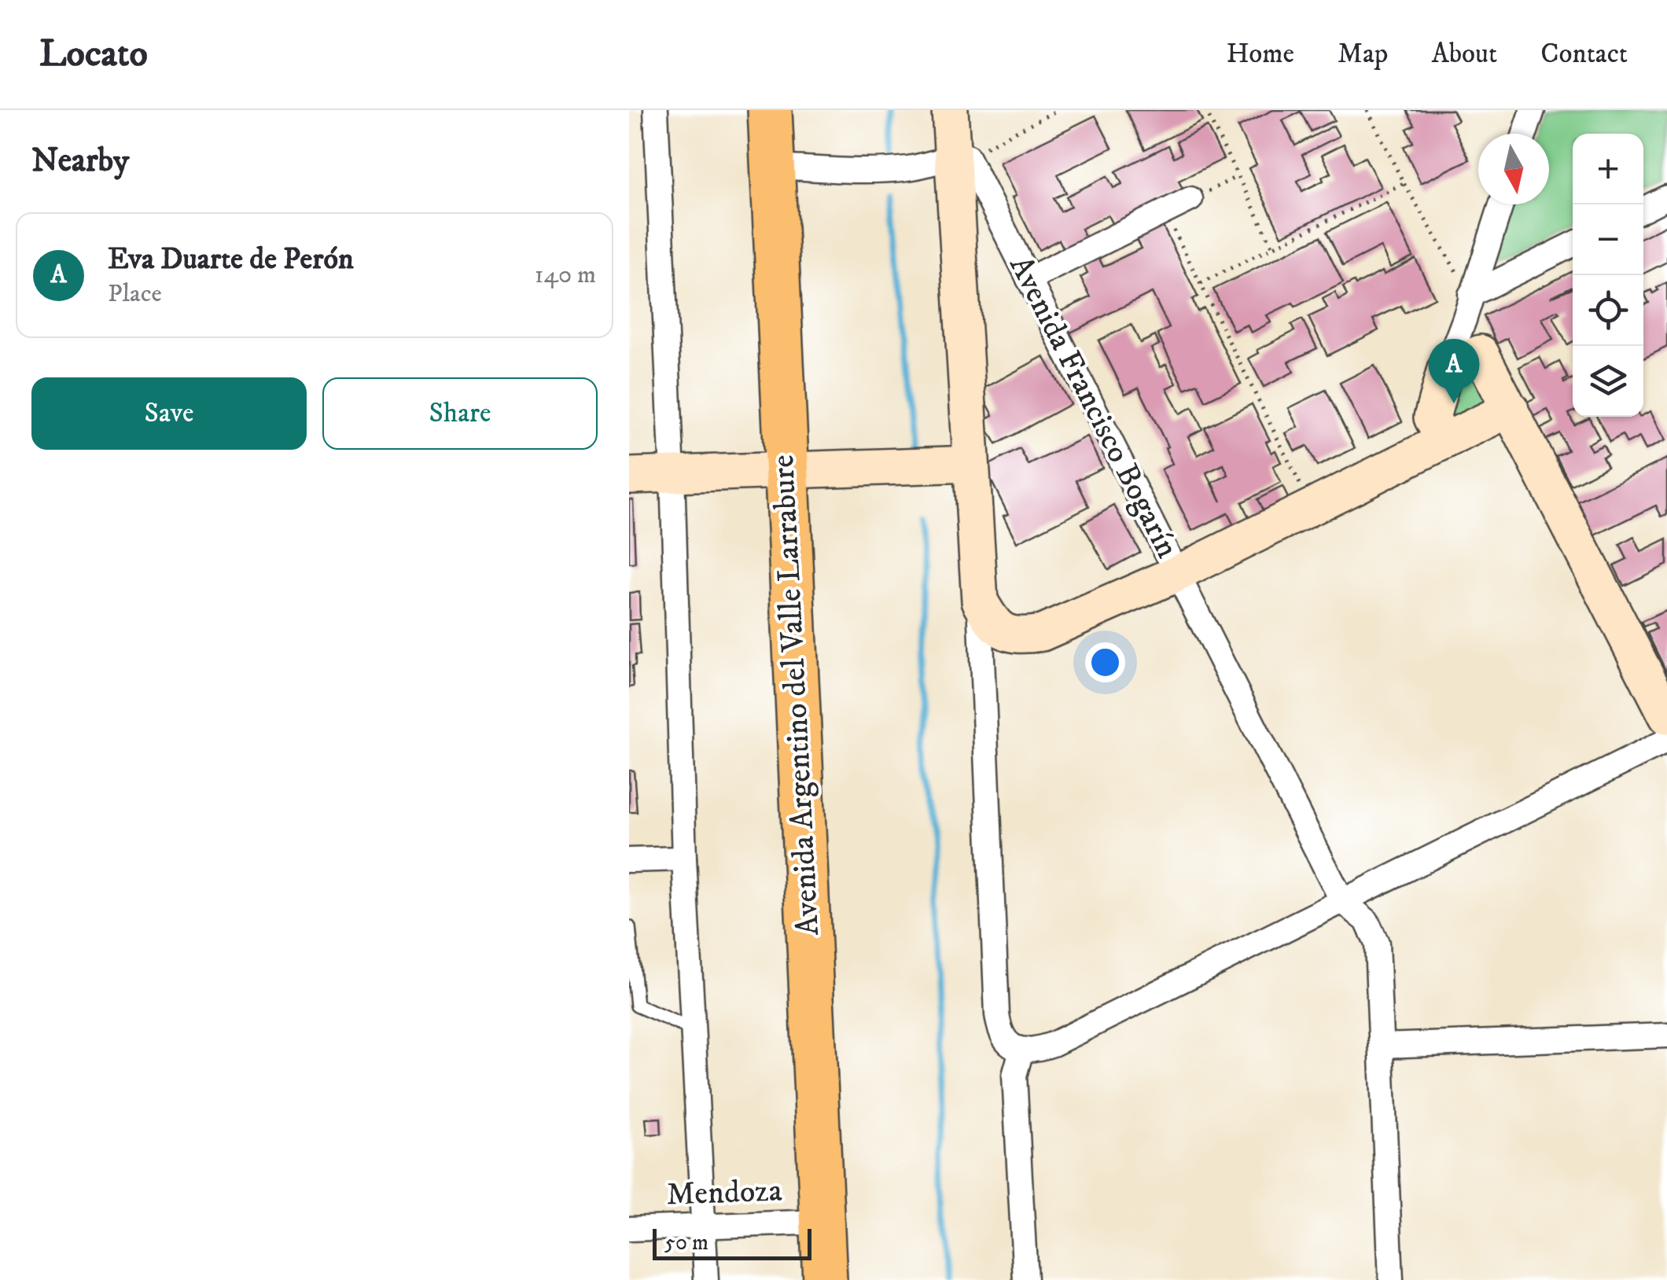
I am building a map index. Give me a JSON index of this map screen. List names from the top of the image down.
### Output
{
  "streets": {
    "highway": ["Avenida Argentino del Valle Larrabure"],
    "street": ["Avenida Francisco Bogarín", "Mendoza"]
  },
  "crossings": [
    ["Avenida Argentino del Valle Larrabure", "Mendoza"]
  ],
  "scale_bar": "50 m",
  "north": "bottom",
  "page": {
    "header": "Locato",
    "nav": [
      "Home",
      "Map",
      "About",
      "Contact"
    ],
    "heading": "Nearby",
    "map_buttons": ["+", "−"],
    "list": [
      {
        "mark": "A",
        "name": "Eva Duarte de Perón",
        "note": "Place",
        "value": "140 m"
      }
    ],
    "pins": "A",
    "buttons": ["Save", "Share"],
    "scale": "50 m"
  }
}
